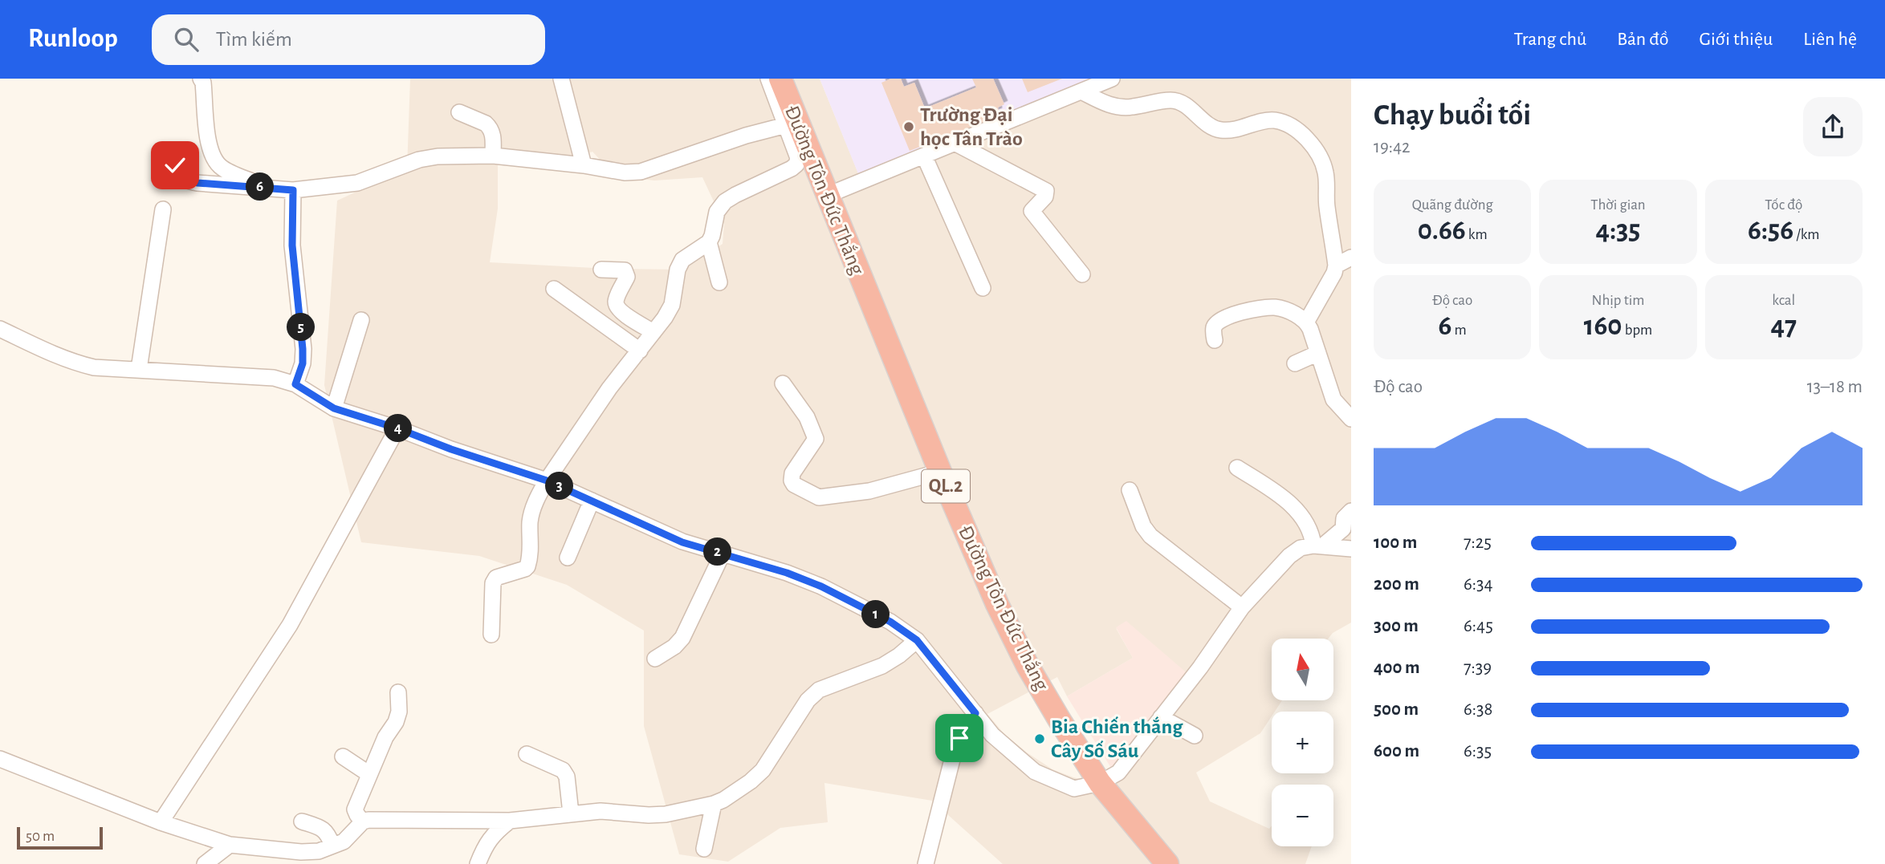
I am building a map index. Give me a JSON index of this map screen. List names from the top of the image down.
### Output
{
  "streets": {
    "highway": ["Đường Tôn Đức Thắng", "QL.2"]
  },
  "places": ["Trường Đại học Tân Trào", "Bia Chiến thắng Cây Số Sáu"],
  "scale_bar": "50 m",
  "north": "top",
  "page": {
    "header": "Runloop",
    "search": "Tìm kiếm",
    "nav": [
      "Trang chủ",
      "Bản đồ",
      "Giới thiệu",
      "Liên hệ"
    ],
    "heading": ["Chạy buổi tối", "19:42"],
    "pins": [
      "6",
      "5",
      "4",
      "3",
      "2",
      "1"
    ],
    "stats": [
      ["Quãng đường", "0.66 km"],
      ["Thời gian", "4:35"],
      ["Tốc độ", "6:56 /km"],
      ["Độ cao", "6 m"],
      ["Nhịp tim", "160 bpm"],
      ["kcal", "47"]
    ],
    "chart": ["Độ cao", "13–18 m"],
    "list": [
      {
        "name": "100 m",
        "note": "7:25"
      },
      {
        "name": "200 m",
        "note": "6:34"
      },
      {
        "name": "300 m",
        "note": "6:45"
      },
      {
        "name": "400 m",
        "note": "7:39"
      },
      {
        "name": "500 m",
        "note": "6:38"
      },
      {
        "name": "600 m",
        "note": "6:35"
      }
    ],
    "map_buttons": ["+", "−"],
    "scale": "50 m"
  }
}
